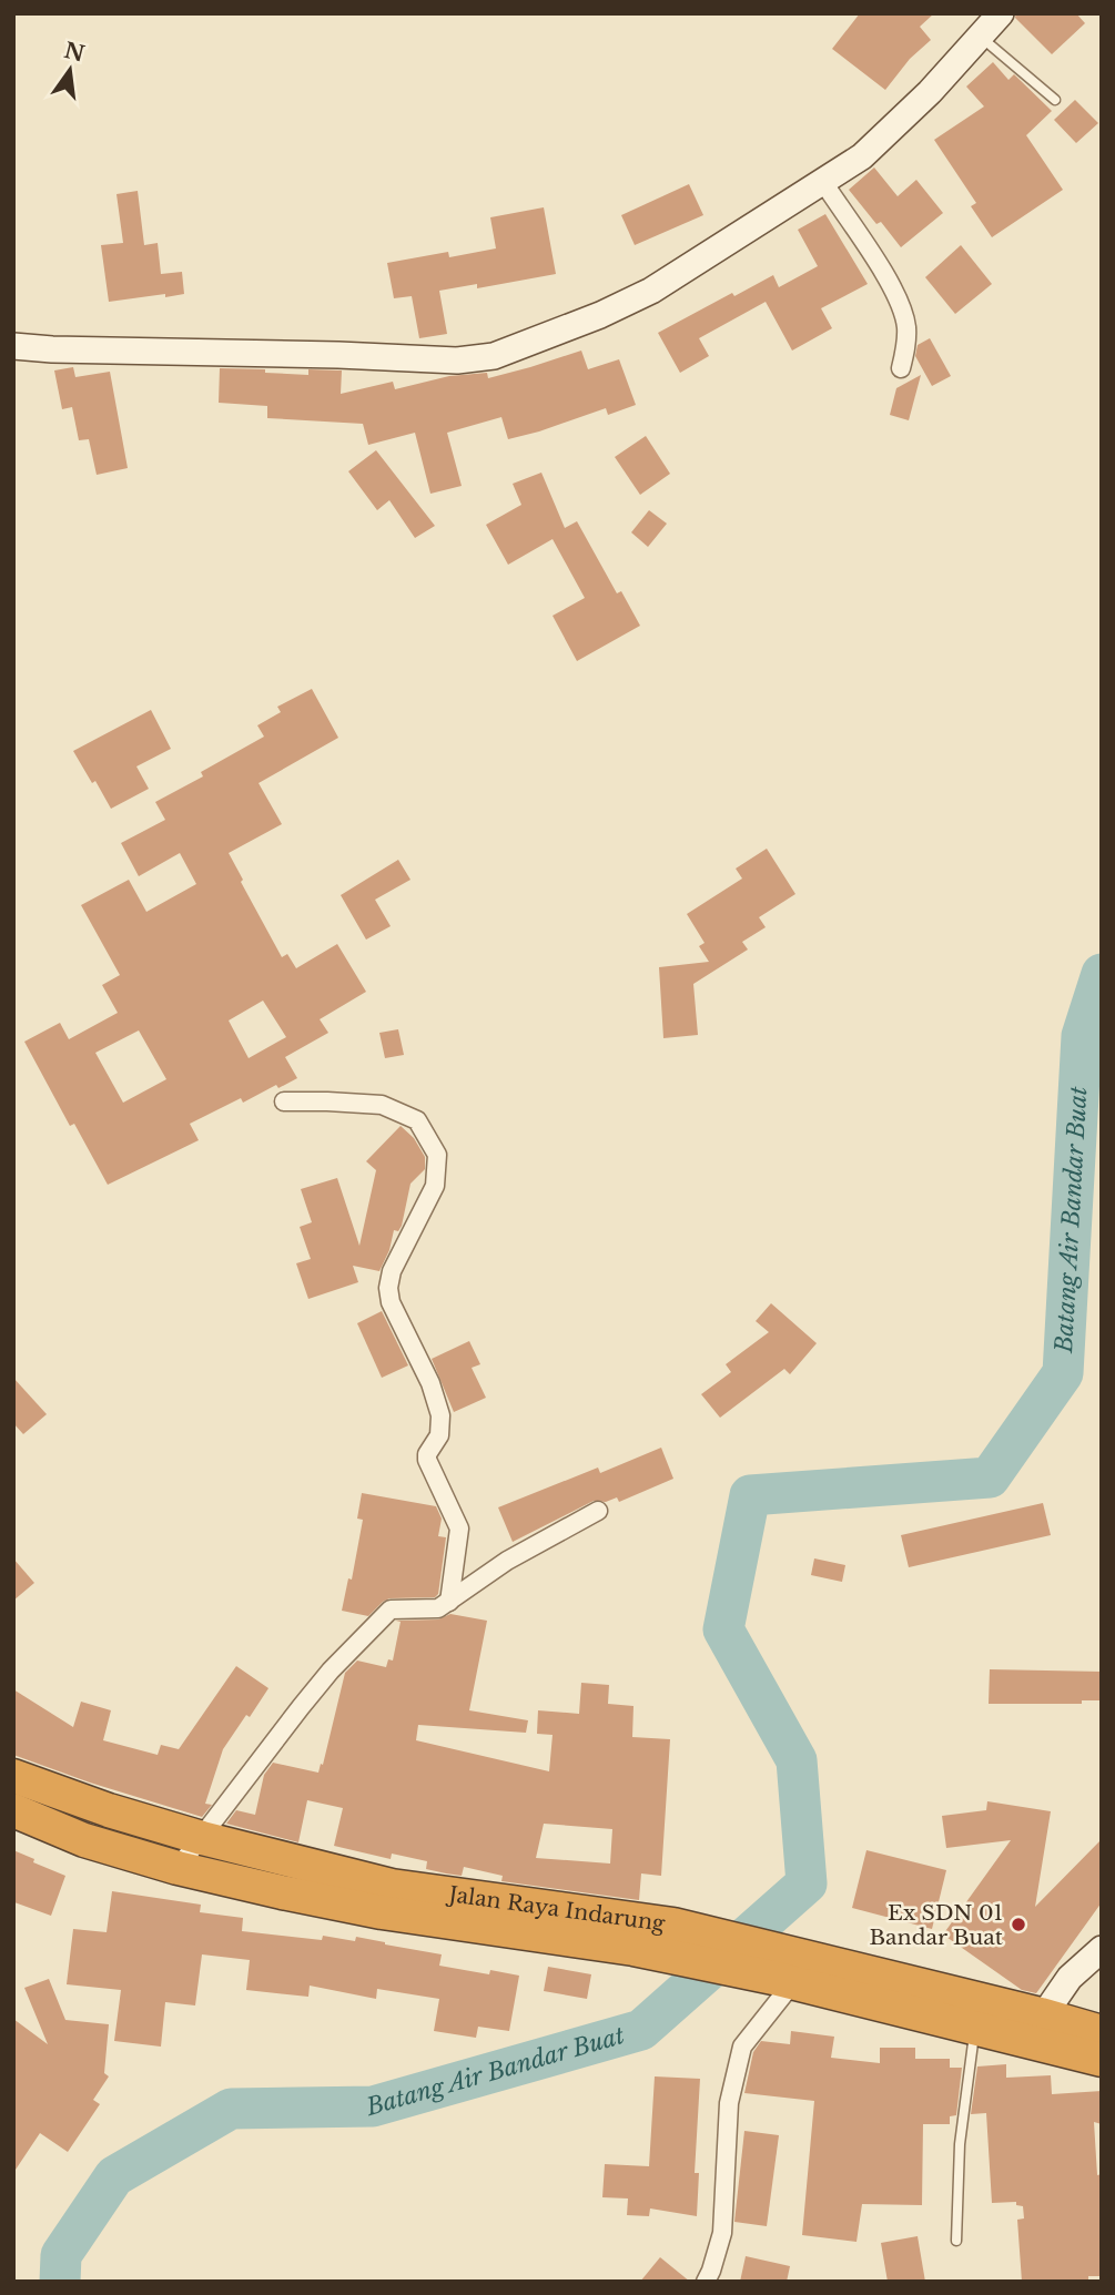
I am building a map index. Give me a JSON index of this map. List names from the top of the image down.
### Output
{
  "streets": {
    "highway": ["Jalan Raya Indarung"]
  },
  "water": ["Batang Air Bandar Buat"],
  "places": ["Ex SDN 01 Bandar Buat"],
  "north": "top"
}
